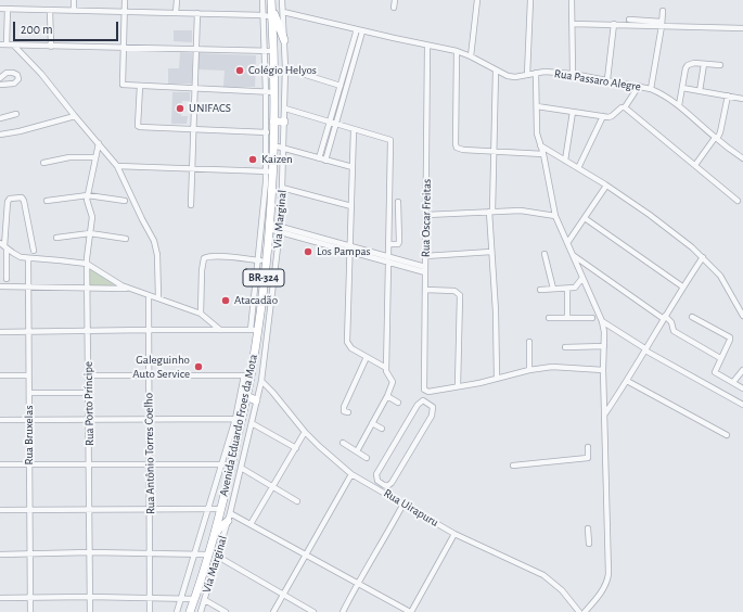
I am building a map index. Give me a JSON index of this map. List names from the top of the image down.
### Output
{
  "streets": {
    "highway": ["BR-324", "Avenida Eduardo Froes da Mota"],
    "street": [
      "Rua Passaro Alegre",
      "Rua Oscar Freitas",
      "Via Marginal",
      "Rua Porto Príncipe",
      "Rua Bruxelas",
      "Rua Antônio Torres Coelho",
      "Rua Uirapuru"
    ]
  },
  "crossings": [
    ["Rua Passaro Alegre", "Rua Oscar Freitas"],
    ["Rua Passaro Alegre", "Via Marginal"],
    ["Via Marginal", "Rua Uirapuru"]
  ],
  "places": [
    "Colégio Helyos",
    "UNIFACS",
    "Kaizen",
    "Los Pampas",
    "Atacadão",
    "Galeguinho Auto Service"
  ],
  "scale_bar": "200 m"
}
